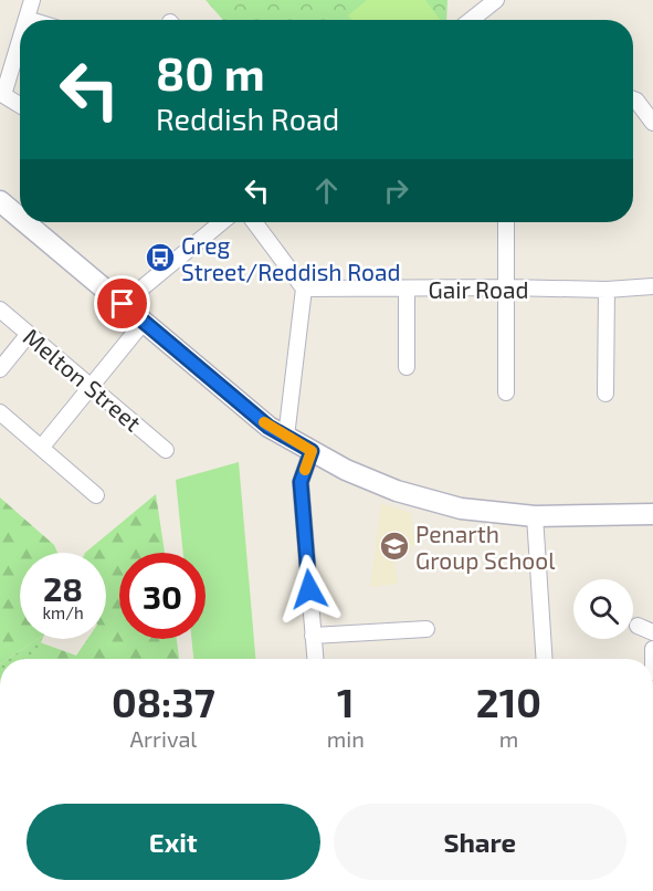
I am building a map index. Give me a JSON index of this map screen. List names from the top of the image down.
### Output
{
  "streets": {
    "street": ["Gair Road", "Melton Street"]
  },
  "places": {
    "bus stop": ["Greg Street/Reddish Road"],
    "school or university": ["Penarth Group School"]
  },
  "page": {
    "turn": ["80 m", "Reddish Road"],
    "speed": "28 km/h",
    "limit": "30",
    "eta": [
      "08:37",
      "Arrival",
      "1",
      "min",
      "210",
      "m"
    ],
    "buttons": ["Exit", "Share"]
  }
}
